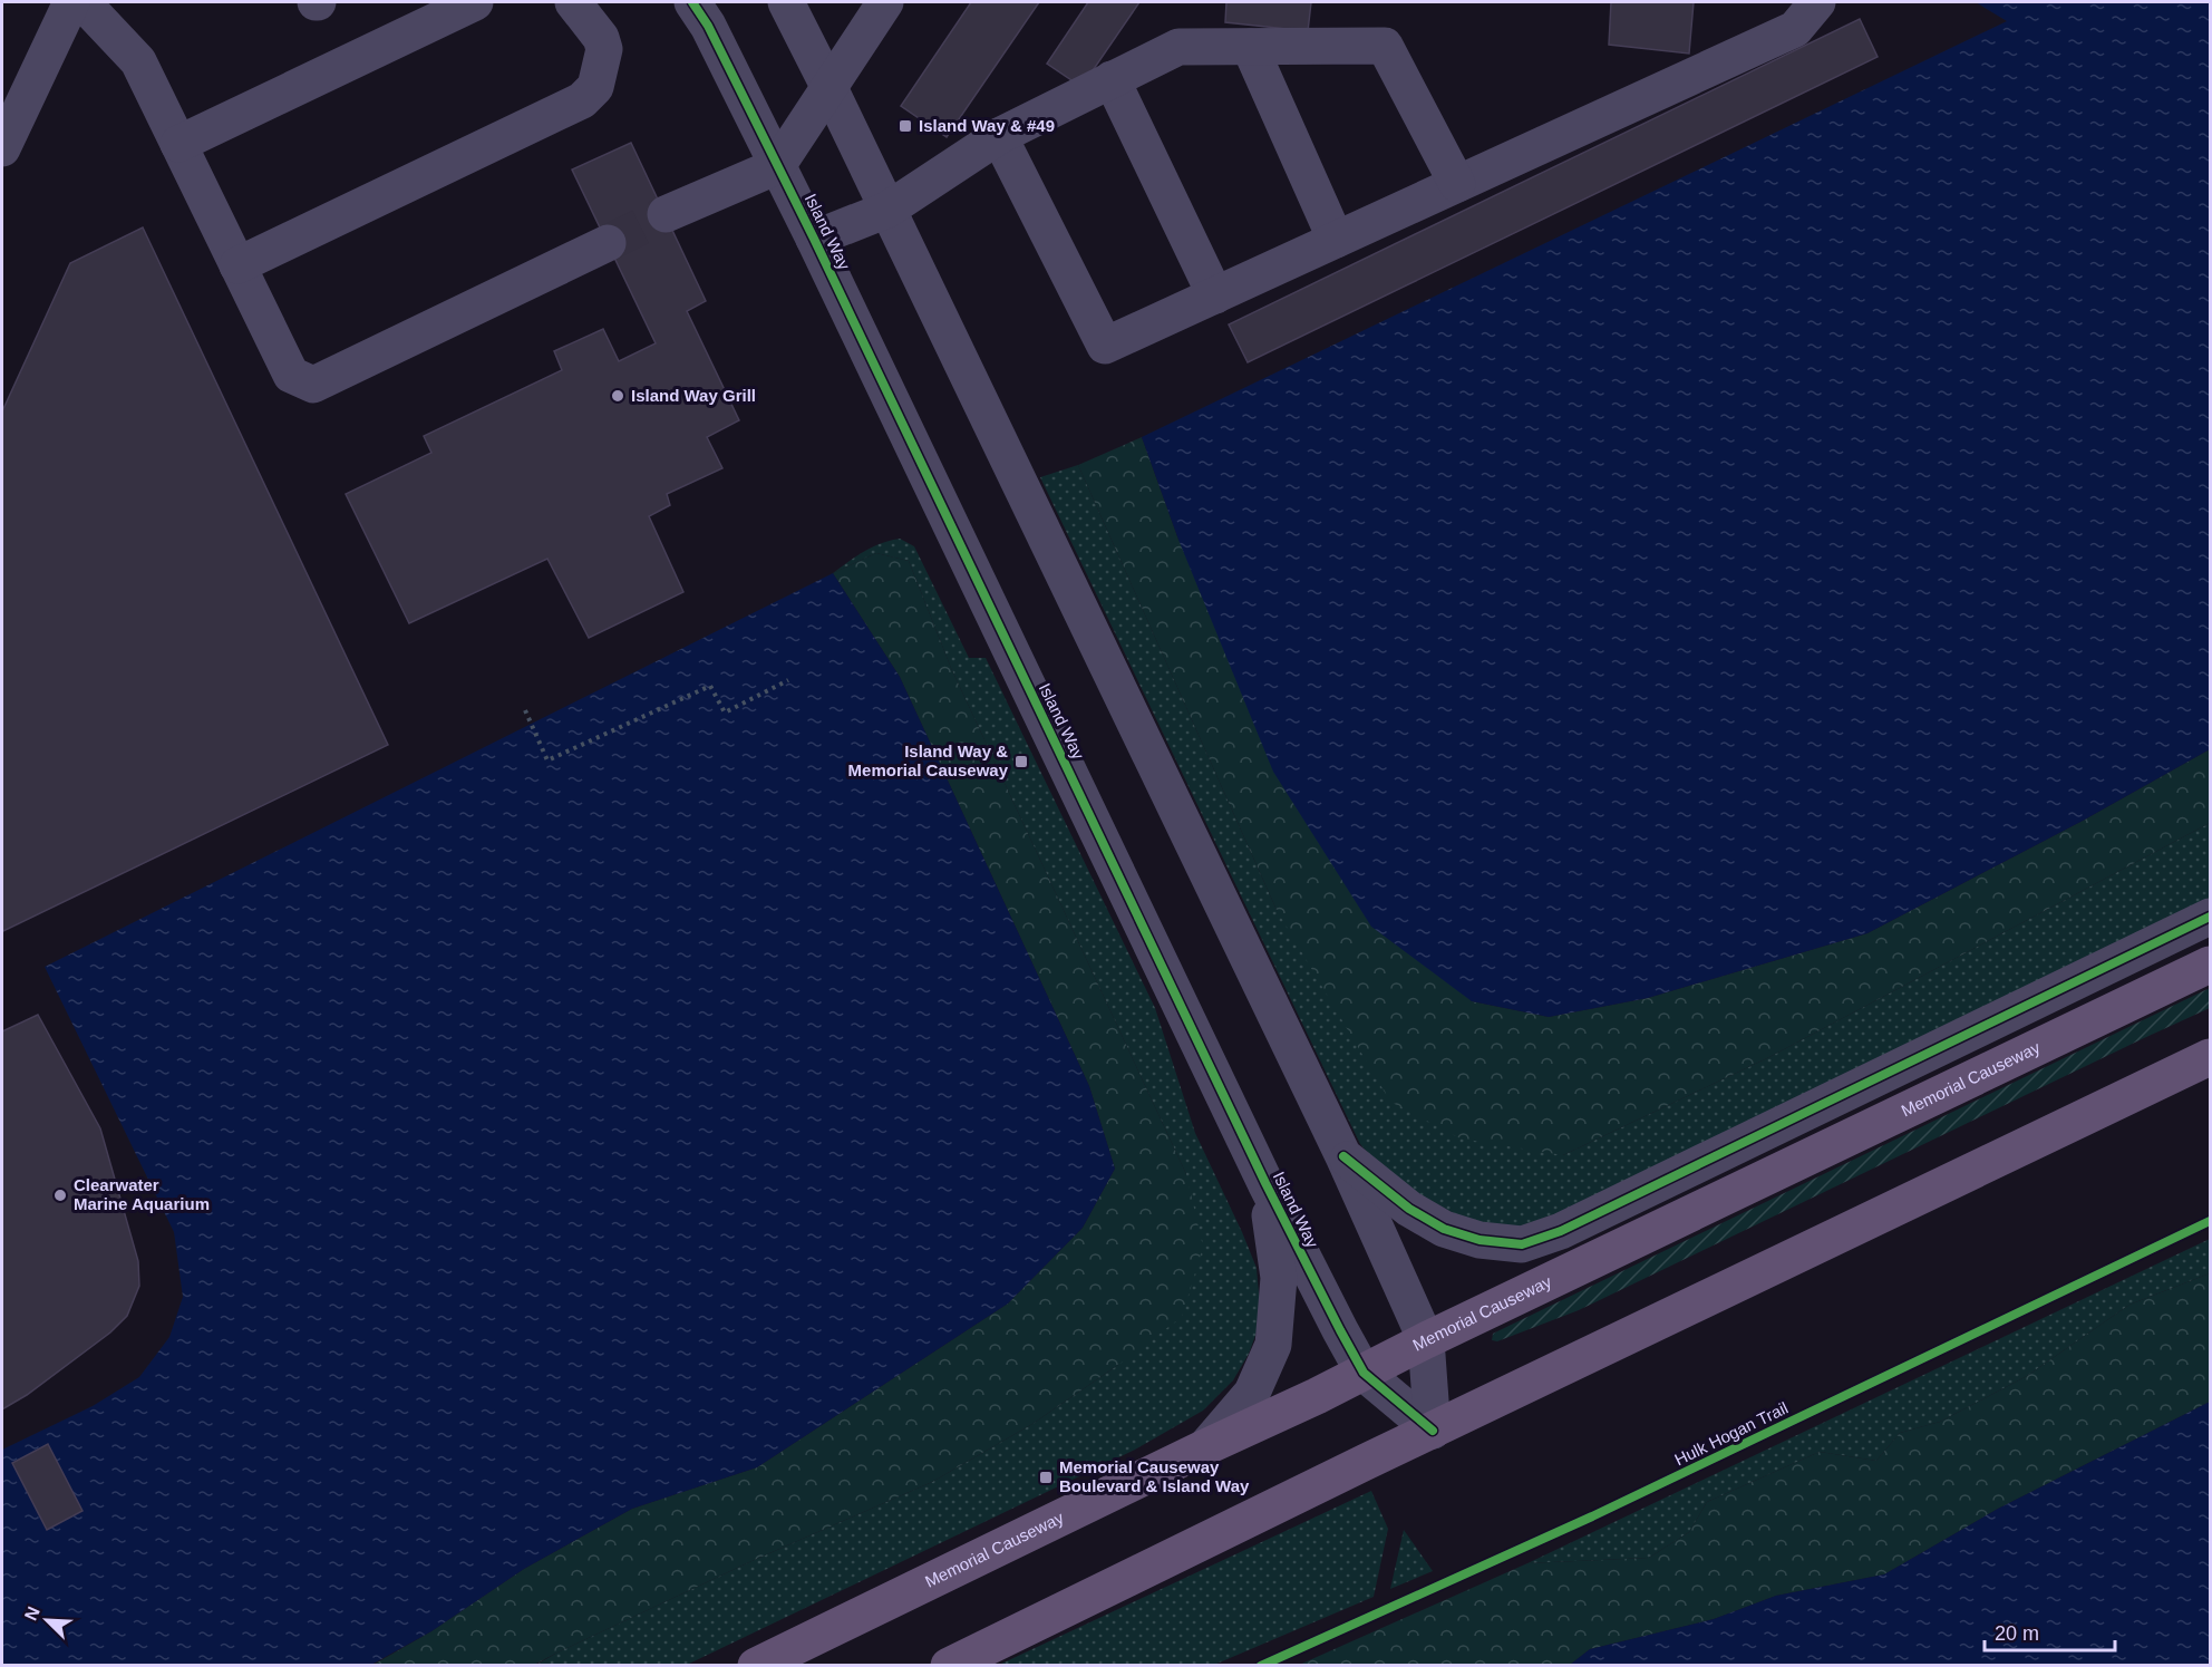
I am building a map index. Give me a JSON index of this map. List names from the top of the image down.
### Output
{
  "streets": {
    "main road": ["Memorial Causeway"],
    "street": ["Island Way"],
    "cycle path": ["Hulk Hogan Trail"]
  },
  "crossings": [
    ["Island Way", "Memorial Causeway"]
  ],
  "places": {
    "transit": ["Island Way & #49", "Island Way & Memorial Causeway", "Memorial Causeway Boulevard & Island Way"],
    "other": ["Island Way Grill", "Clearwater Marine Aquarium"]
  },
  "scale_bar": "20 m",
  "north": "top left"
}
